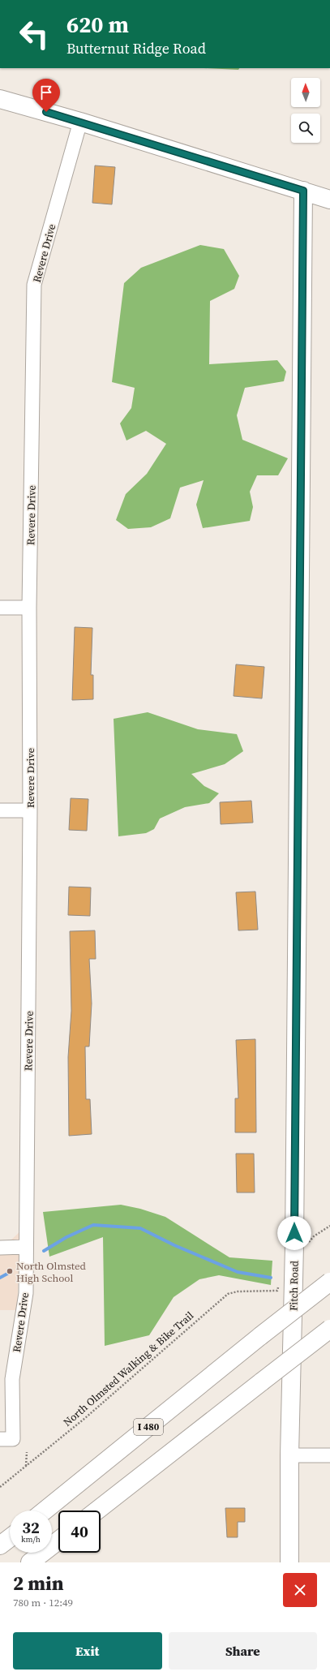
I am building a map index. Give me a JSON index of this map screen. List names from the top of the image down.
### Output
{
  "streets": {
    "main road": ["Fitch Road", "I 480"],
    "street": ["Revere Drive"],
    "path": ["North Olmsted Walking & Bike Trail"]
  },
  "places": ["North Olmsted High School"],
  "north": "top",
  "page": {
    "turn": ["620 m", "Butternut Ridge Road"],
    "speed": "32 km/h",
    "limit": "40",
    "heading": ["2 min", "780 m · 12:49"],
    "buttons": ["Exit", "Share"]
  }
}
